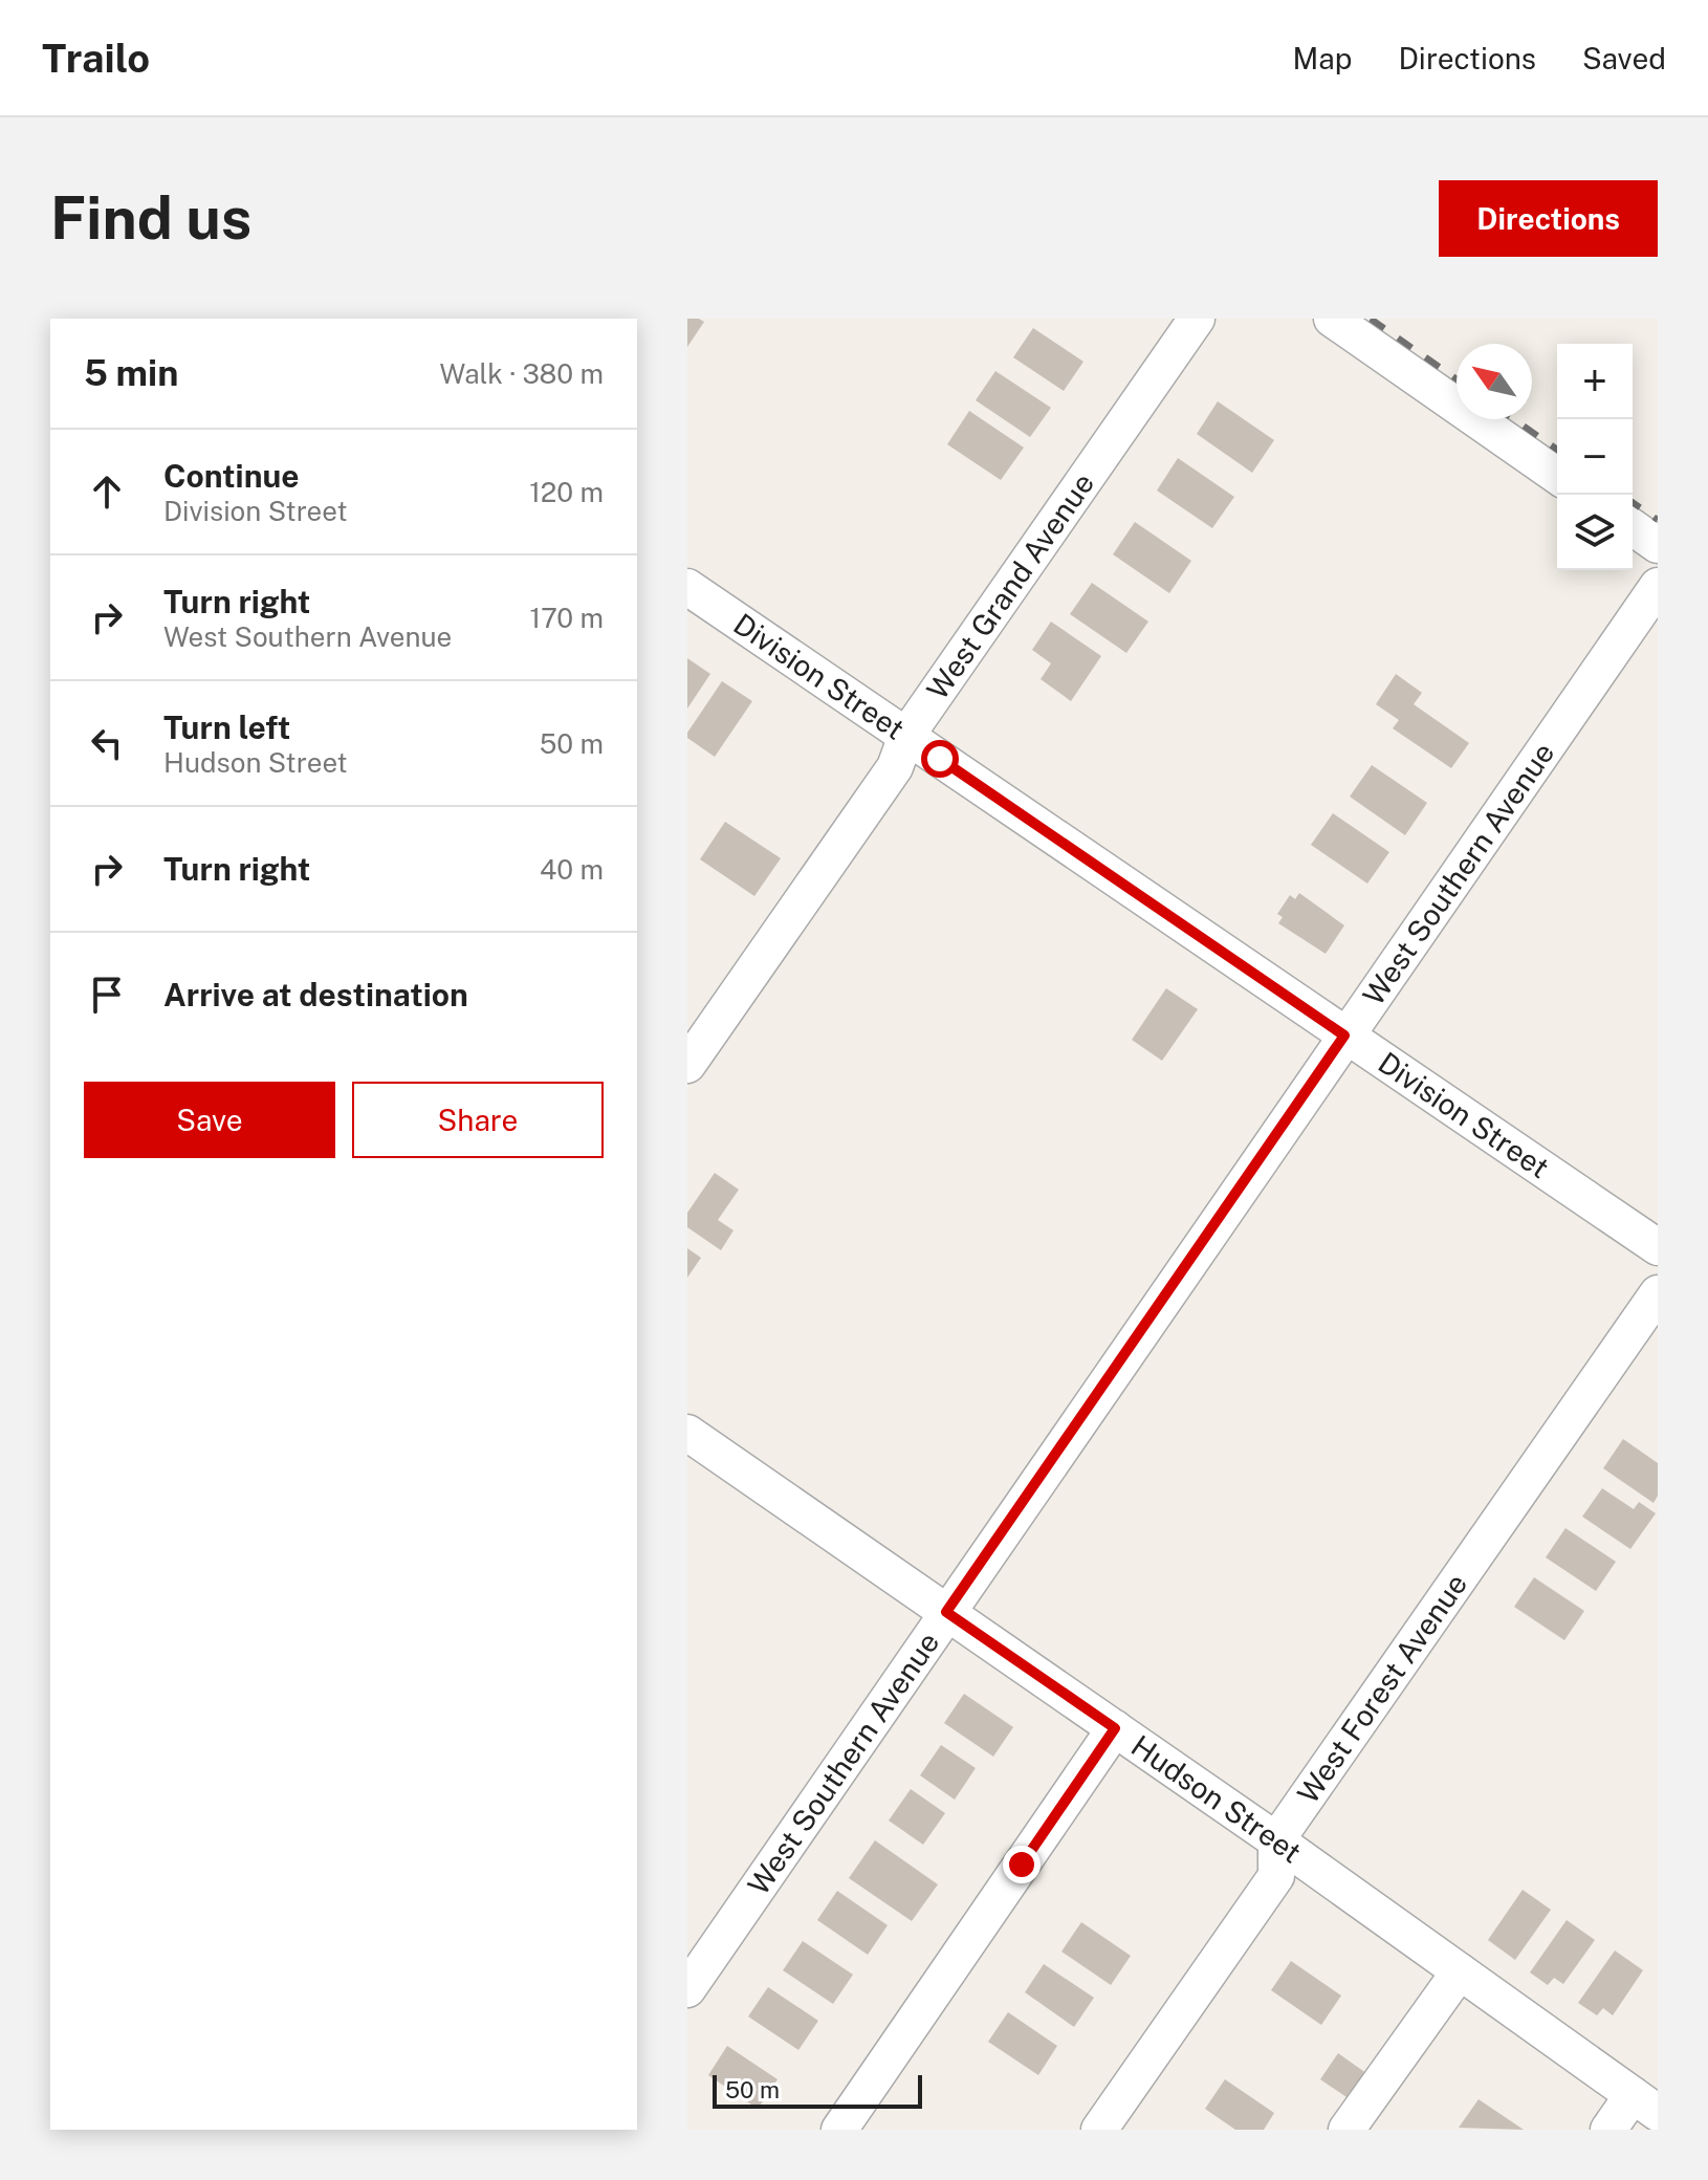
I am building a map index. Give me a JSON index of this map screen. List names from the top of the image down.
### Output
{
  "streets": {
    "street": [
      "West Grand Avenue",
      "Division Street",
      "West Southern Avenue",
      "West Forest Avenue",
      "Hudson Street"
    ]
  },
  "crossings": [
    ["West Grand Avenue", "Division Street"],
    ["Division Street", "West Southern Avenue"],
    ["West Southern Avenue", "Hudson Street"],
    ["West Forest Avenue", "Hudson Street"]
  ],
  "scale_bar": "50 m",
  "north": "top left",
  "page": {
    "header": "Trailo",
    "nav": ["Map", "Directions", "Saved"],
    "buttons": [
      "Directions",
      ["Save", "Share"]
    ],
    "title": "Find us",
    "heading": ["5 min", "Walk · 380 m"],
    "map_buttons": ["+", "−"],
    "list": [
      ["Continue", "Division Street", "120 m"],
      ["Turn right", "West Southern Avenue", "170 m"],
      ["Turn left", "Hudson Street", "50 m"],
      ["Turn right", "40 m"],
      "Arrive at destination"
    ],
    "scale": "50 m"
  }
}
